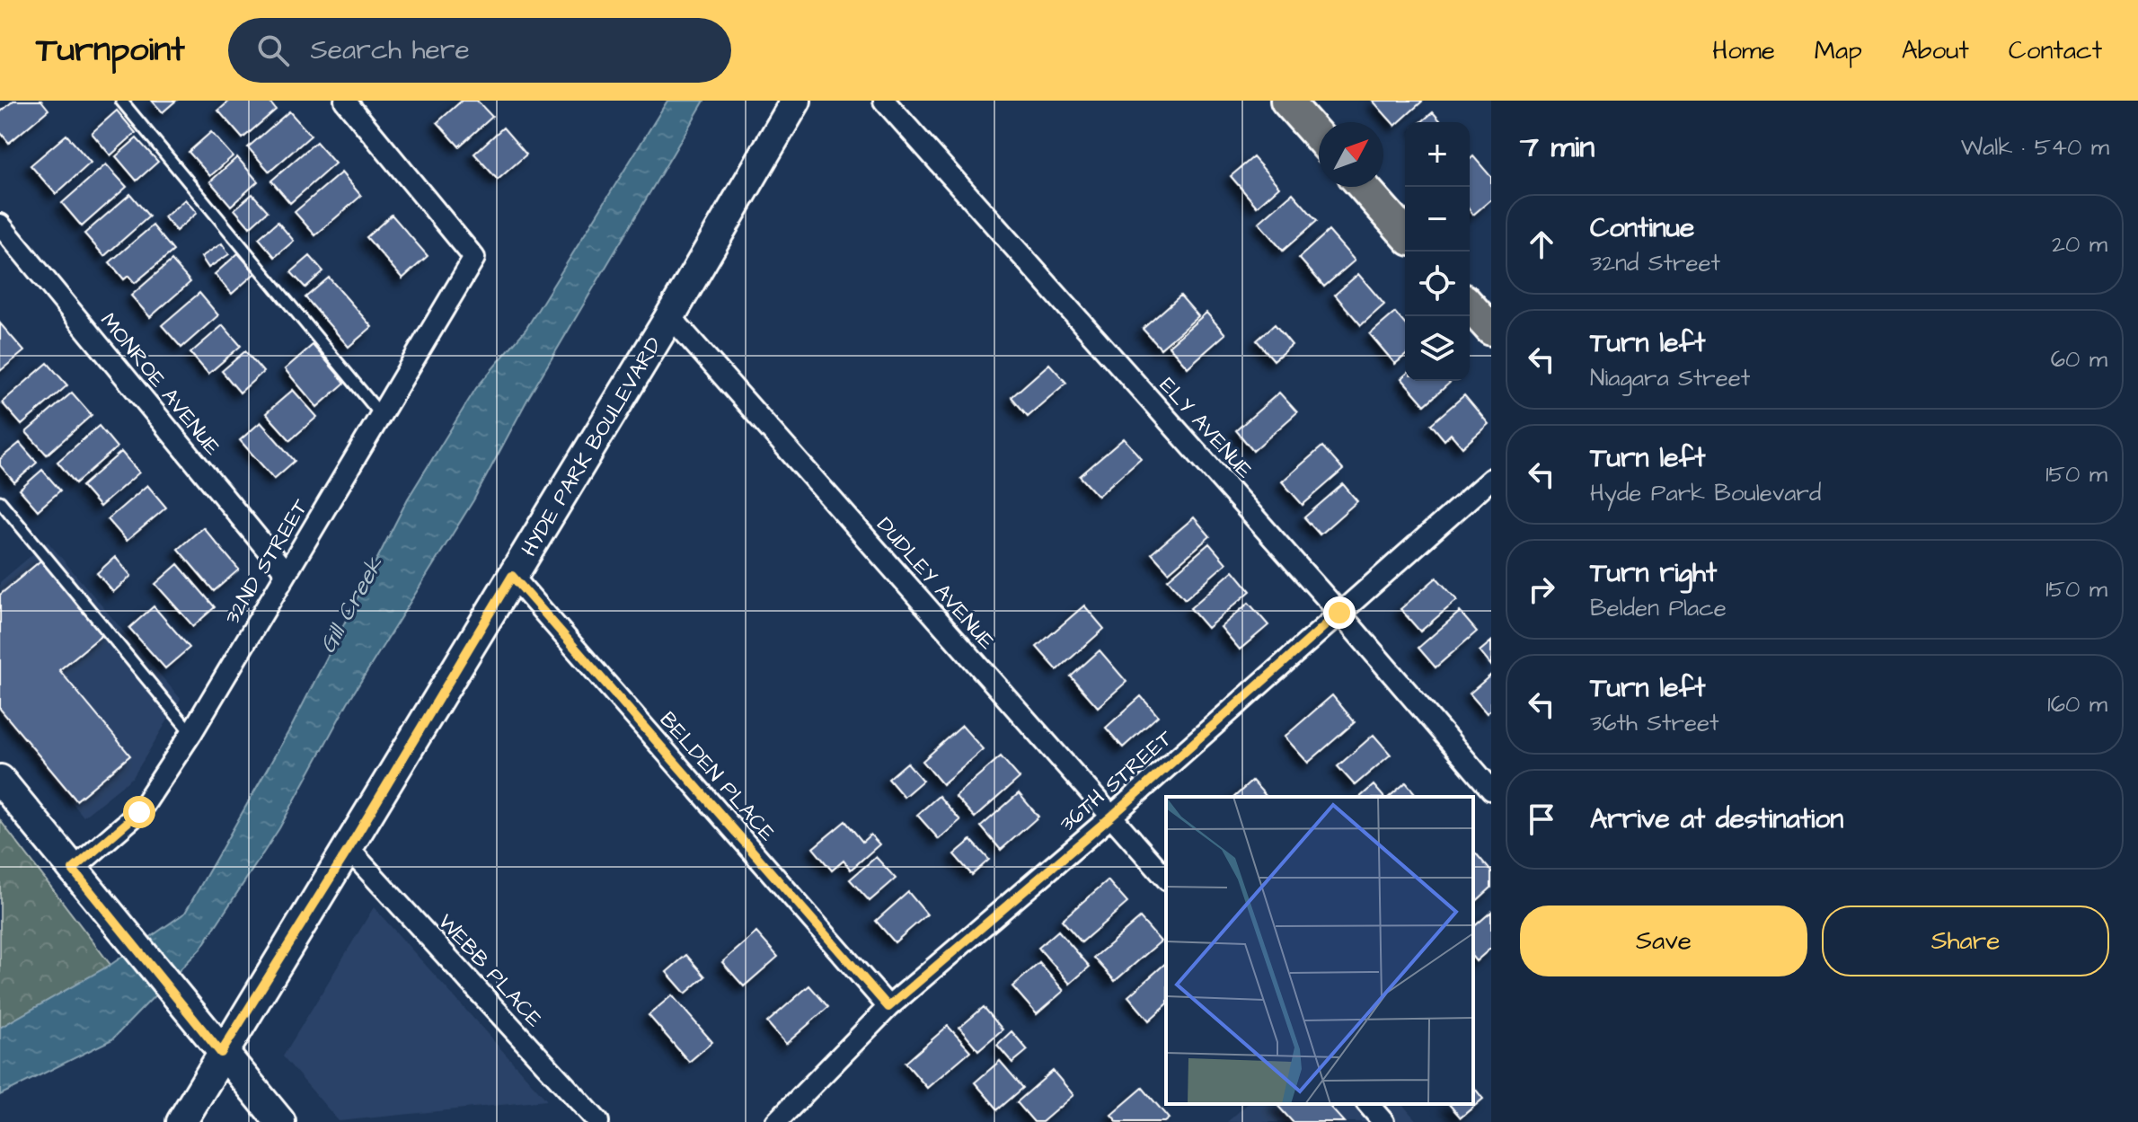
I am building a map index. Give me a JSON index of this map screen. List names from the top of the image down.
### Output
{
  "streets": {
    "main road": ["HYDE PARK BOULEVARD"],
    "street": [
      "MONROE AVENUE",
      "ELY AVENUE",
      "32ND STREET",
      "DUDLEY AVENUE",
      "BELDEN PLACE",
      "36TH STREET",
      "WEBB PLACE"
    ]
  },
  "crossings": [
    ["MONROE AVENUE", "32ND STREET"],
    ["ELY AVENUE", "36TH STREET"],
    ["HYDE PARK BOULEVARD", "DUDLEY AVENUE"],
    ["HYDE PARK BOULEVARD", "BELDEN PLACE"],
    ["HYDE PARK BOULEVARD", "WEBB PLACE"],
    ["DUDLEY AVENUE", "36TH STREET"],
    ["BELDEN PLACE", "36TH STREET"]
  ],
  "water": ["Gill Creek"],
  "north": "top right",
  "page": {
    "header": "Turnpoint",
    "search": "Search here",
    "nav": [
      "Home",
      "Map",
      "About",
      "Contact"
    ],
    "heading": ["7 min", "Walk · 540 m"],
    "map_buttons": ["+", "−"],
    "list": [
      ["Continue", "32nd Street", "20 m"],
      ["Turn left", "Niagara Street", "60 m"],
      ["Turn left", "Hyde Park Boulevard", "150 m"],
      ["Turn right", "Belden Place", "150 m"],
      ["Turn left", "36th Street", "160 m"],
      "Arrive at destination"
    ],
    "buttons": ["Save", "Share"]
  }
}
